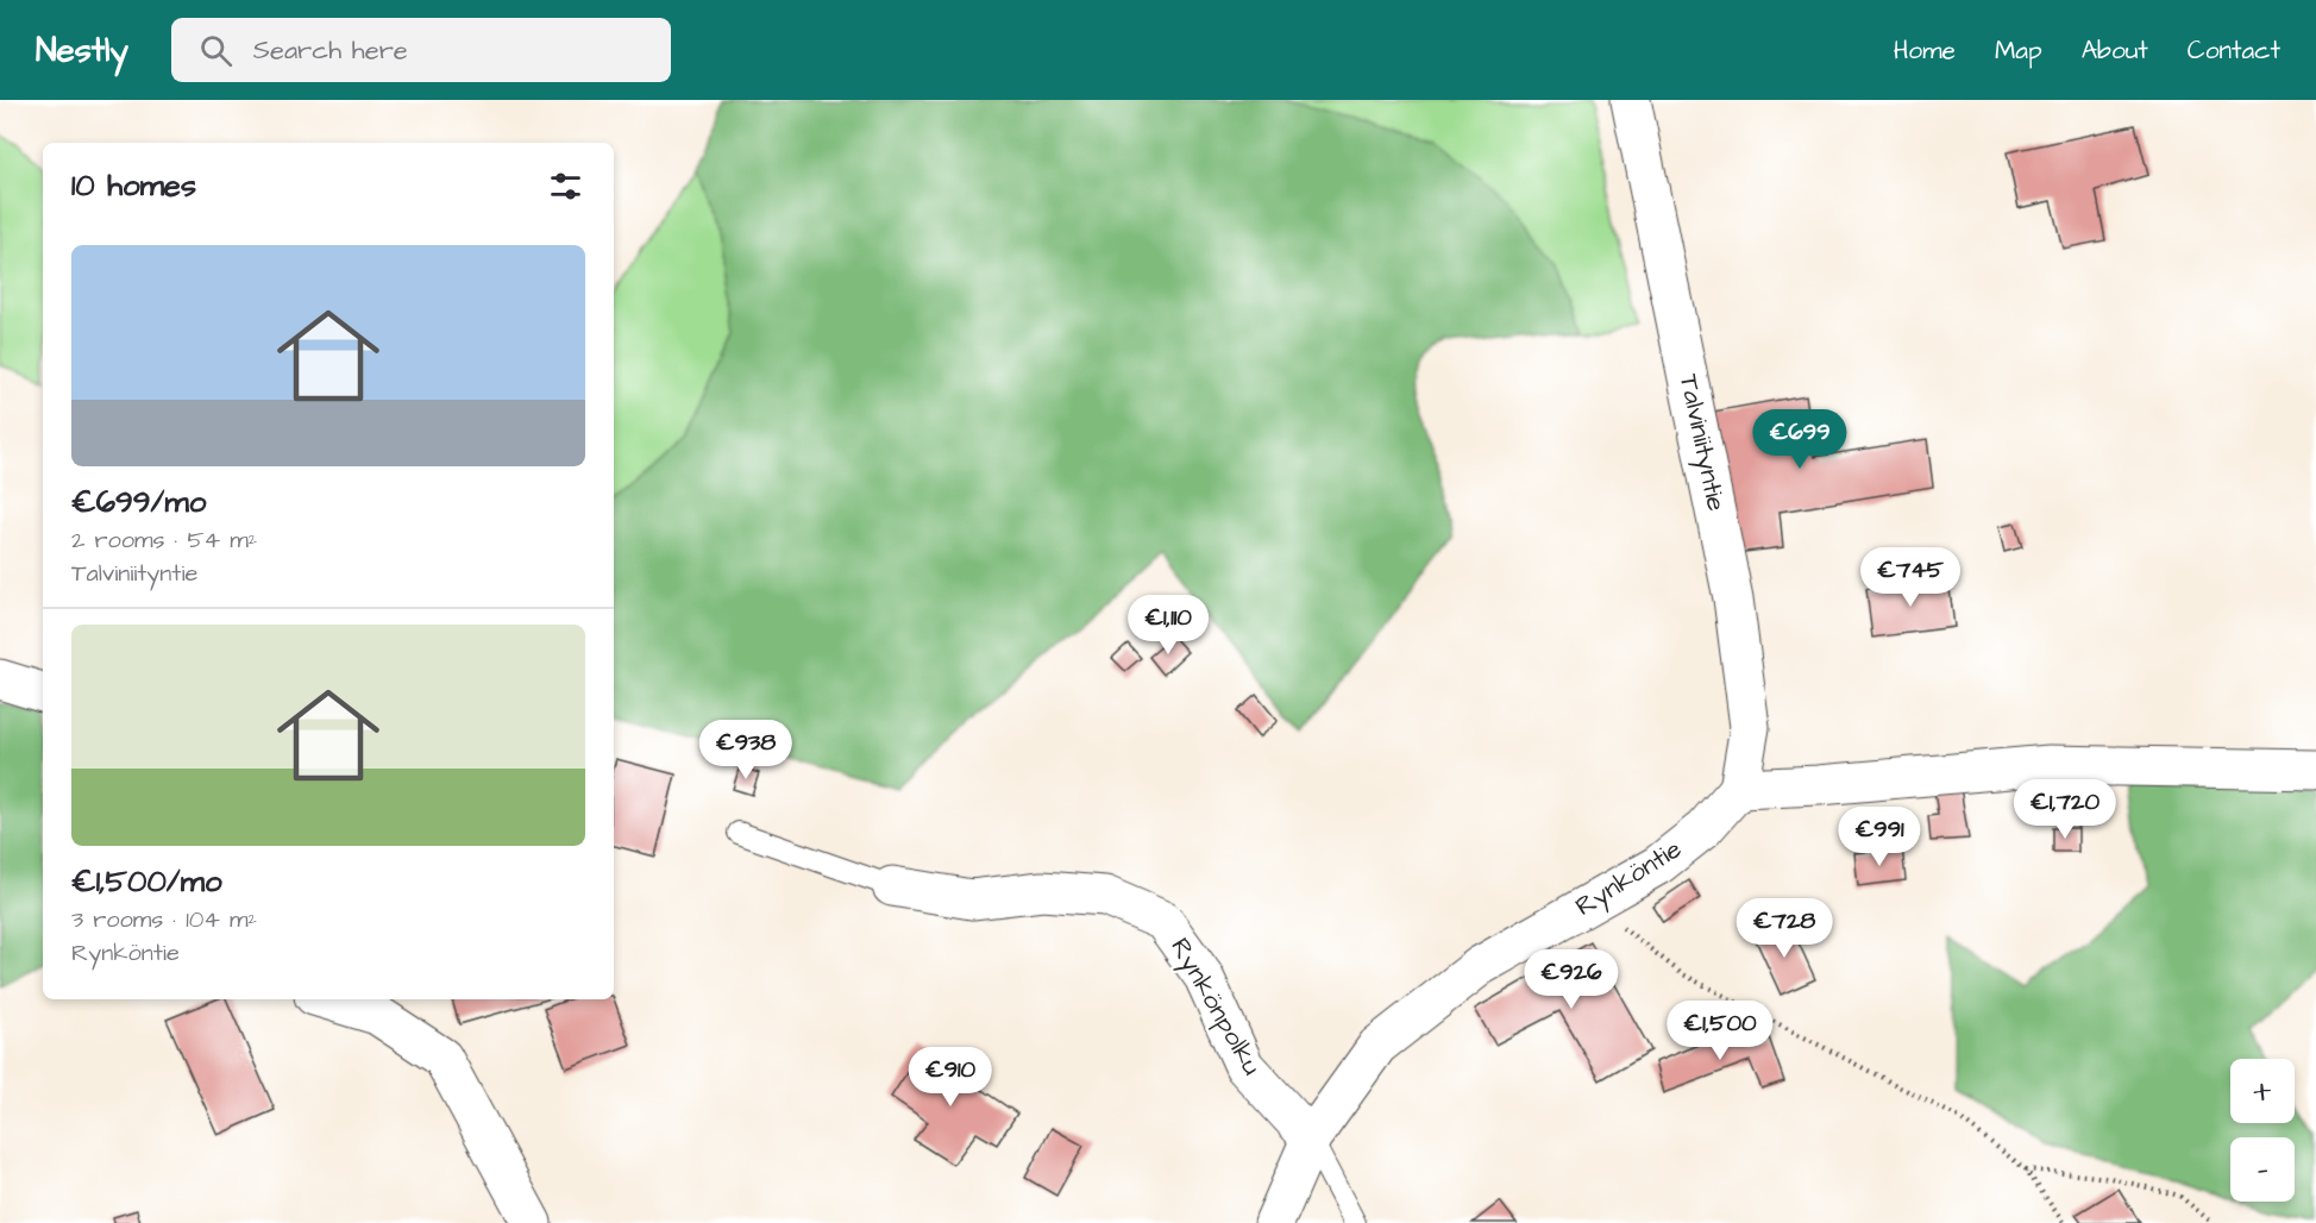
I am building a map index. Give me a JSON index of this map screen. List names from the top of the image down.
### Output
{
  "streets": {
    "street": ["Talviniityntie", "Rynköntie", "Rynkönpolku"]
  },
  "crossings": [
    ["Talviniityntie", "Rynköntie"],
    ["Rynköntie", "Rynkönpolku"]
  ],
  "page": {
    "header": "Nestly",
    "search": "Search here",
    "nav": [
      "Home",
      "Map",
      "About",
      "Contact"
    ],
    "heading": "10 homes",
    "list": [
      {
        "name": "€699/mo",
        "note": "2 rooms · 54 m² · Talviniityntie"
      },
      {
        "name": "€1,500/mo",
        "note": "3 rooms · 104 m² · Rynköntie"
      }
    ],
    "price": [
      "€699",
      "€745",
      "€1,110",
      "€938",
      "€1,720",
      "€991",
      "€728",
      "€926",
      "€1,500",
      "€910"
    ],
    "map_buttons": ["+", "−"]
  }
}
